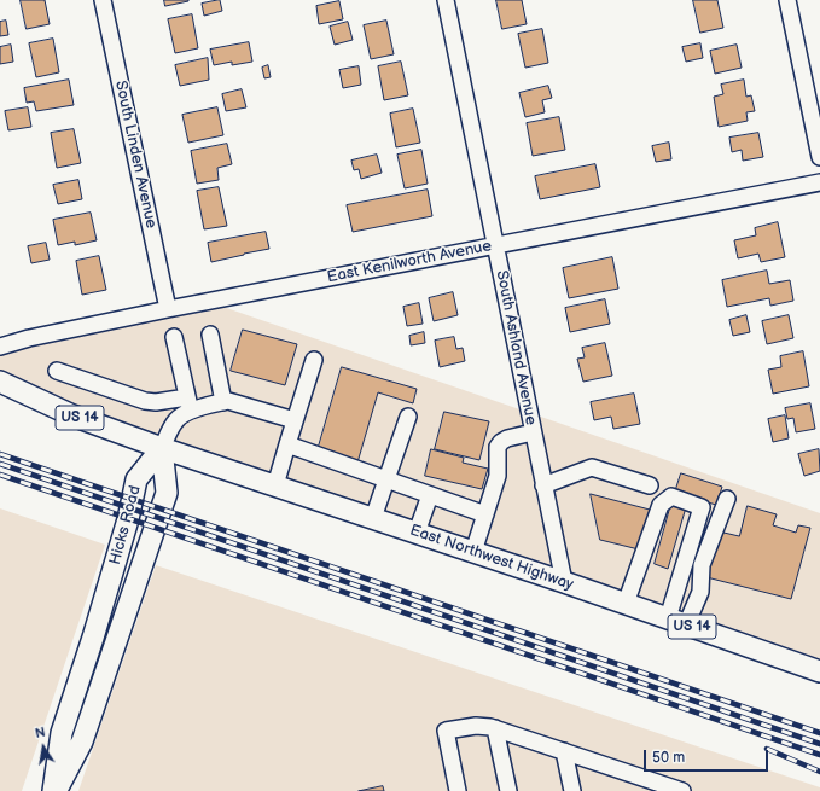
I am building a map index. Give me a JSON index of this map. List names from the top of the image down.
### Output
{
  "streets": {
    "main road": ["US 14", "Hicks Road", "East Northwest Highway"],
    "street": ["South Linden Avenue", "East Kenilworth Avenue", "South Ashland Avenue"]
  },
  "crossings": [
    ["South Linden Avenue", "East Kenilworth Avenue"],
    ["East Kenilworth Avenue", "South Ashland Avenue"],
    ["South Ashland Avenue", "East Northwest Highway"],
    ["US 14", "Hicks Road"],
    ["US 14", "East Northwest Highway"],
    ["Hicks Road", "East Northwest Highway"]
  ],
  "scale_bar": "50 m",
  "north": "top"
}
